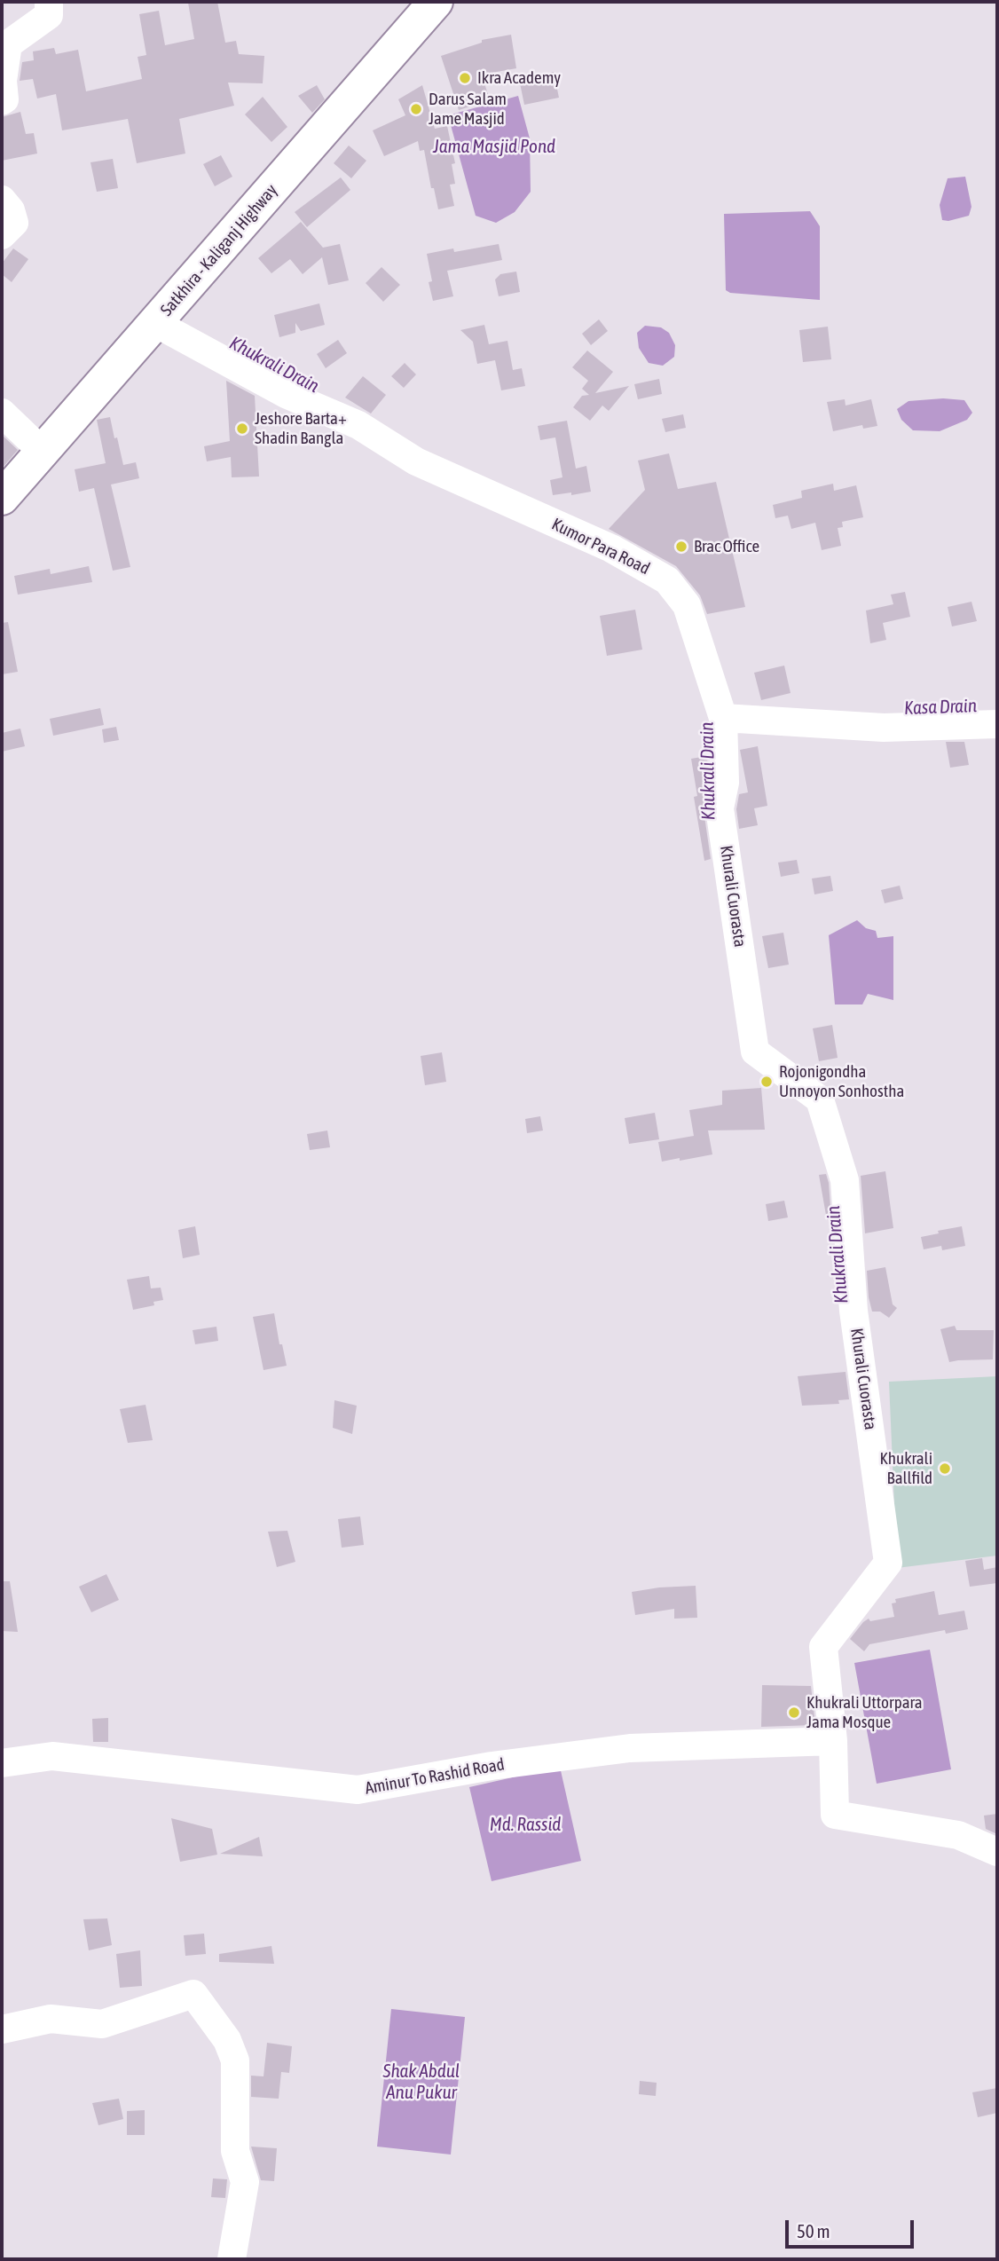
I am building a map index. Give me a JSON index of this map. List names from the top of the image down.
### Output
{
  "streets": {
    "highway": ["Satkhira - Kaliganj Highway"],
    "street": ["Kumor Para Road", "Khurali Cuorasta", "Aminur To Rashid Road"]
  },
  "crossings": [
    ["Satkhira - Kaliganj Highway", "Kumor Para Road"],
    ["Kumor Para Road", "Khurali Cuorasta"],
    ["Khurali Cuorasta", "Aminur To Rashid Road"]
  ],
  "water": [
    "Jama Masjid Pond",
    "Khukrali Drain",
    "Kasa Drain",
    "Md. Rassid",
    "Shak Abdul Anu Pukur"
  ],
  "places": [
    "Ikra Academy",
    "Darus Salam Jame Masjid",
    "Jeshore Barta+ Shadin Bangla",
    "Brac Office",
    "Rojonigondha Unnoyon Sonhostha",
    "Khukrali Ballfild",
    "Khukrali Uttorpara Jama Mosque"
  ],
  "scale_bar": "50 m"
}
